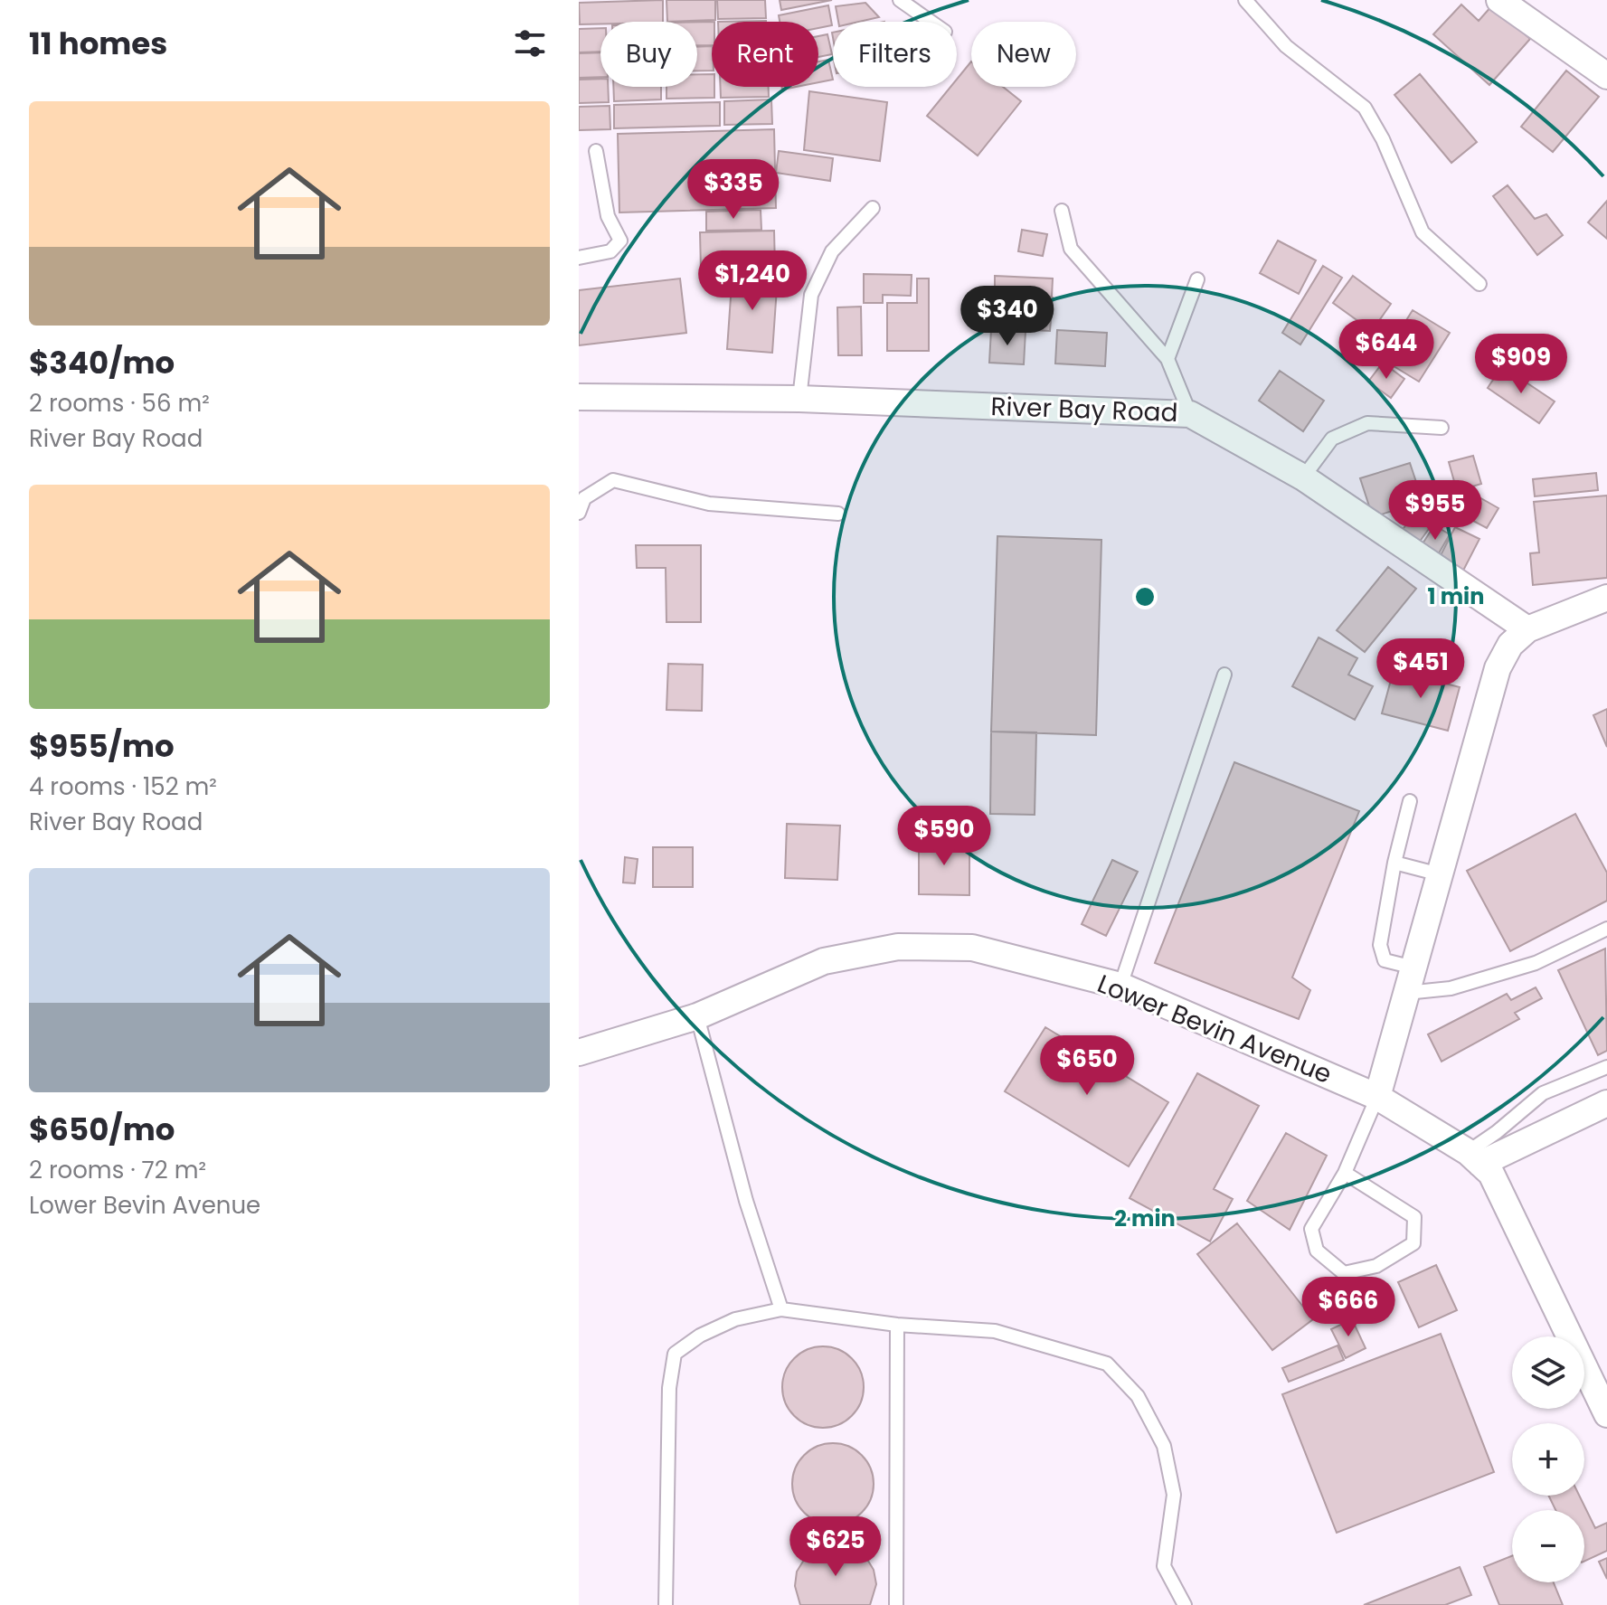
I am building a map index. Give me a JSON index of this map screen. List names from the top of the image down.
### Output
{
  "streets": {
    "street": ["River Bay Road", "Lower Bevin Avenue"]
  },
  "page": {
    "heading": "11 homes",
    "chip": [
      "Buy",
      "Rent",
      "Filters",
      "New"
    ],
    "list": [
      {
        "name": "$340/mo",
        "note": "2 rooms · 56 m² · River Bay Road"
      },
      {
        "name": "$955/mo",
        "note": "4 rooms · 152 m² · River Bay Road"
      },
      {
        "name": "$650/mo",
        "note": "2 rooms · 72 m² · Lower Bevin Avenue"
      }
    ],
    "price": [
      "$335",
      "$1,240",
      "$340",
      "$644",
      "$909",
      "$955",
      "$451",
      "$590",
      "$650",
      "$666",
      "$625"
    ],
    "map_buttons": ["+", "−"]
  },
  "rings": ["1 min", "2 min"]
}
